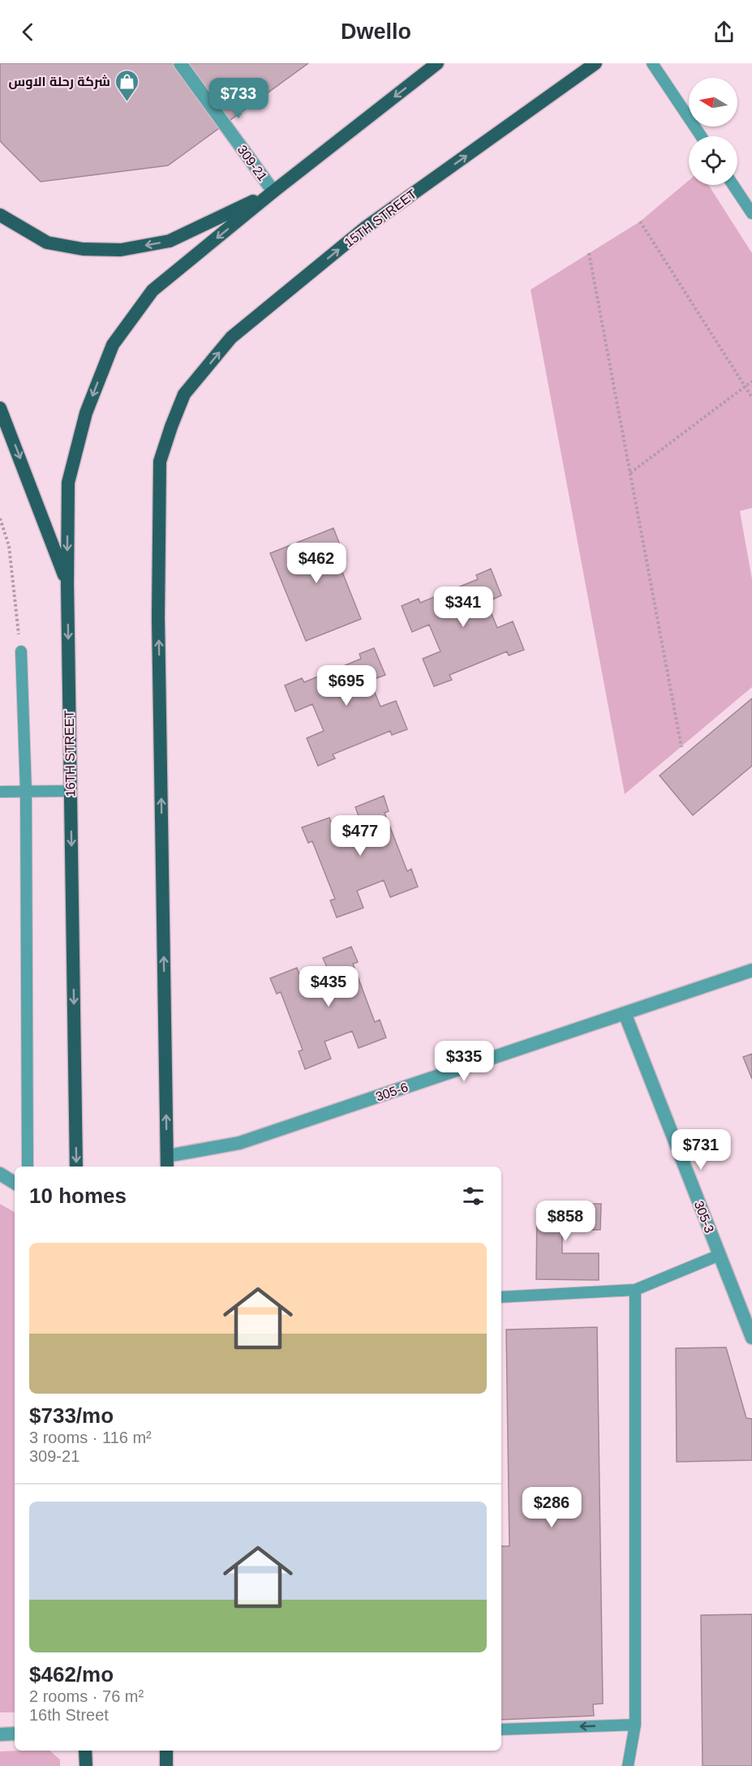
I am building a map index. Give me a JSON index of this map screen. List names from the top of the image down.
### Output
{
  "streets": {
    "main road": ["15TH STREET", "16TH STREET"],
    "street": ["309-21", "305-6", "305-3"]
  },
  "crossings": [
    ["309-21", "16TH STREET"],
    ["15TH STREET", "305-6"],
    ["305-6", "305-3"]
  ],
  "one_way": ["15TH STREET", "16TH STREET"],
  "places": {
    "shop": ["شركة رحلة الاوس"]
  },
  "north": "left",
  "page": {
    "header": "Dwello",
    "price": [
      "$733",
      "$462",
      "$341",
      "$695",
      "$477",
      "$435",
      "$335",
      "$731",
      "$858",
      "$286"
    ],
    "heading": "10 homes",
    "list": [
      {
        "name": "$733/mo",
        "note": "3 rooms · 116 m² · 309-21"
      },
      {
        "name": "$462/mo",
        "note": "2 rooms · 76 m² · 16th Street"
      }
    ]
  }
}
